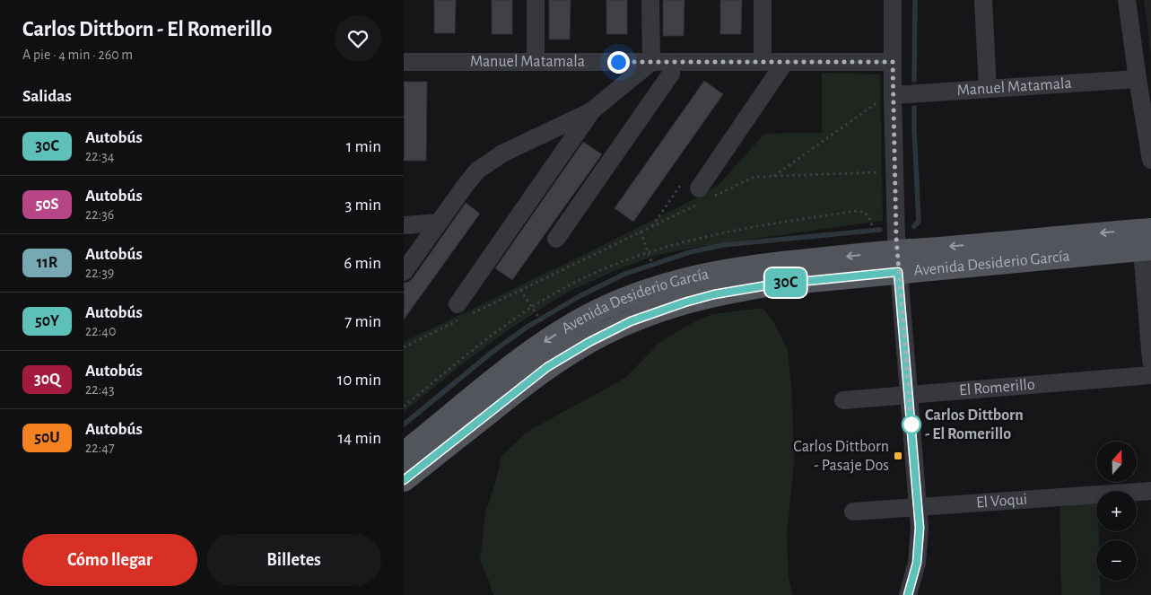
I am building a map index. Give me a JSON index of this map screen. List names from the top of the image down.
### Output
{
  "streets": {
    "main road": ["Avenida Desiderio García"],
    "street": ["Manuel Matamala", "El Romerillo", "El Voqui"]
  },
  "places": {
    "other": ["Carlos Dittborn - El Romerillo"],
    "transit": ["Carlos Dittborn - Pasaje Dos"]
  },
  "lines": ["bus line 30C"],
  "north": "top",
  "page": {
    "heading": [
      ["Carlos Dittborn - El Romerillo", "A pie · 4 min · 260 m"],
      "Salidas"
    ],
    "on_map": "30C",
    "list": [
      {
        "mark": "30C",
        "name": "Autobús",
        "note": "22:34",
        "value": "1 min"
      },
      {
        "mark": "50S",
        "name": "Autobús",
        "note": "22:36",
        "value": "3 min"
      },
      {
        "mark": "11R",
        "name": "Autobús",
        "note": "22:39",
        "value": "6 min"
      },
      {
        "mark": "50Y",
        "name": "Autobús",
        "note": "22:40",
        "value": "7 min"
      },
      {
        "mark": "30Q",
        "name": "Autobús",
        "note": "22:43",
        "value": "10 min"
      },
      {
        "mark": "50U",
        "name": "Autobús",
        "note": "22:47",
        "value": "14 min"
      }
    ],
    "map_buttons": ["+", "−"],
    "buttons": ["Cómo llegar", "Billetes"]
  }
}
